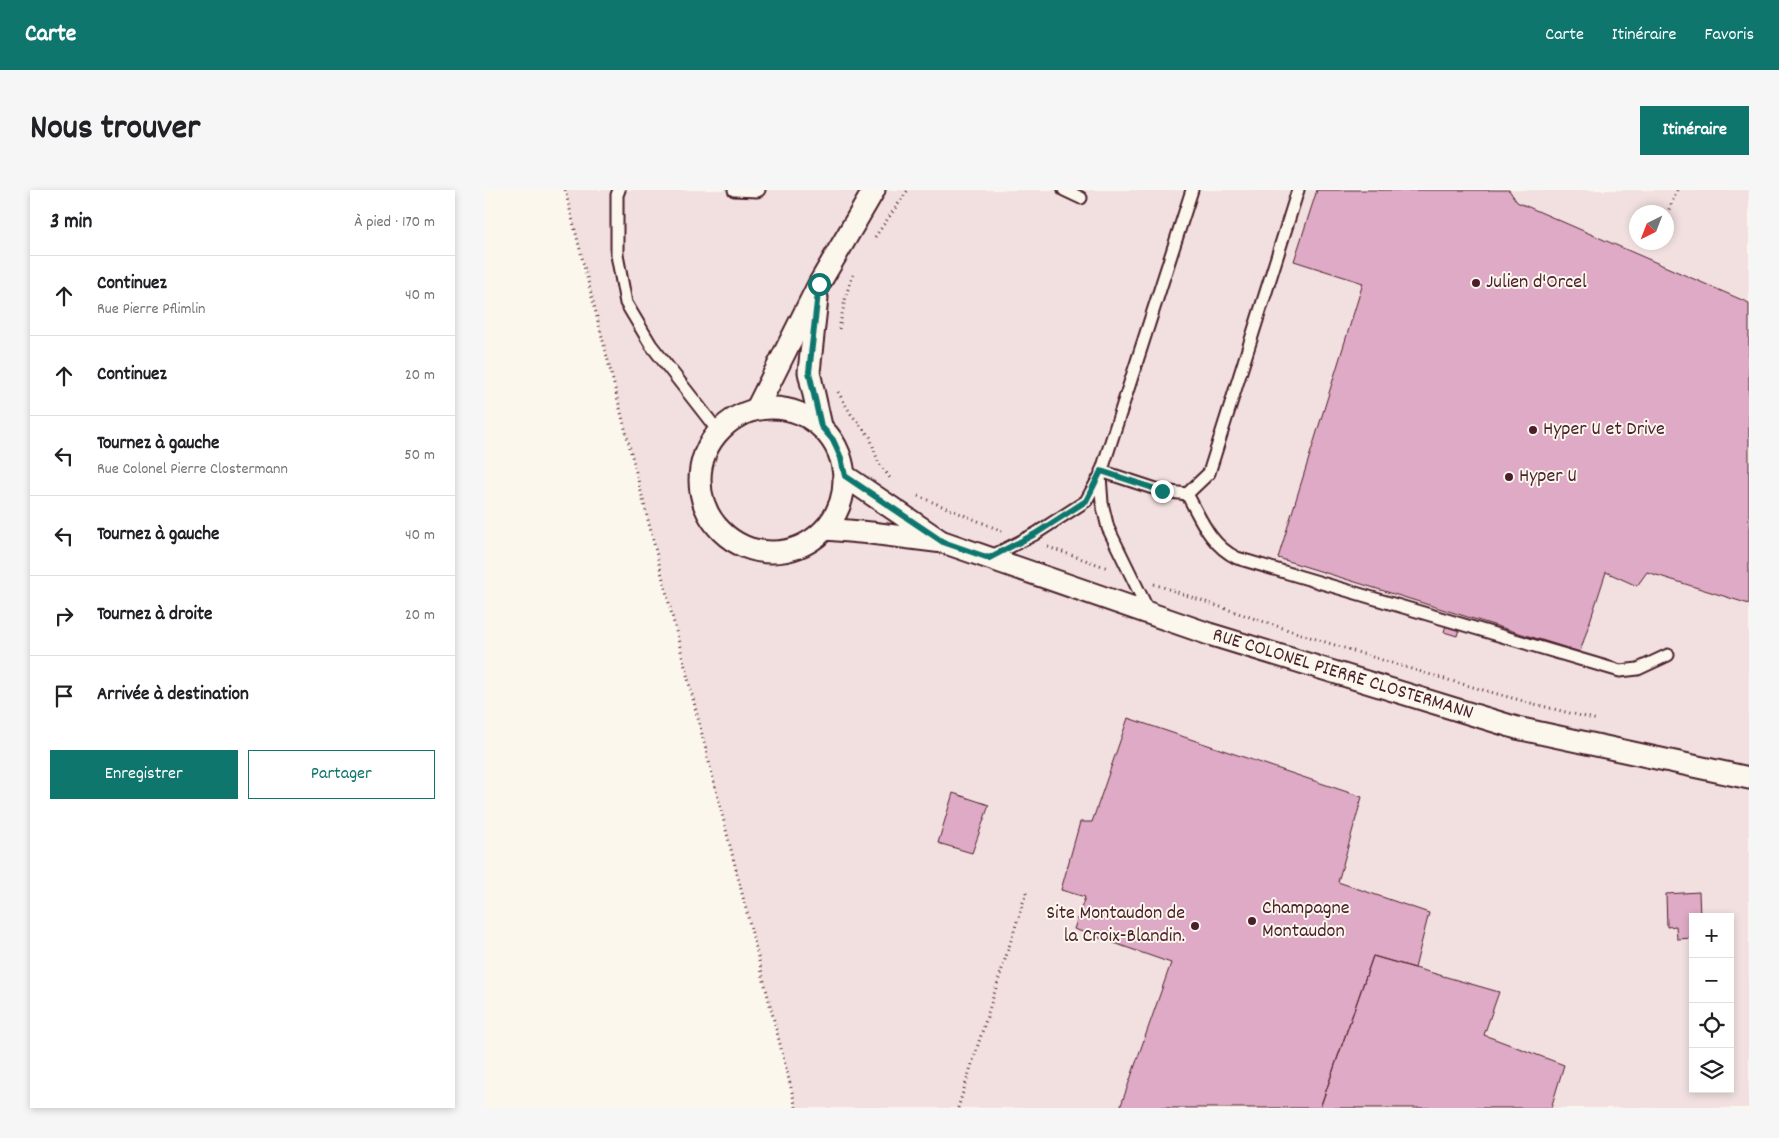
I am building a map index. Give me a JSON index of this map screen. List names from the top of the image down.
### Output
{
  "streets": {
    "street": ["RUE COLONEL PIERRE CLOSTERMANN"]
  },
  "places": [
    "Julien d'Orcel",
    "Hyper U et Drive",
    "Hyper U",
    "Champagne Montaudon",
    "Site Montaudon de la Croix-Blandin."
  ],
  "north": "bottom left",
  "page": {
    "header": "Carte",
    "nav": ["Carte", "Itinéraire", "Favoris"],
    "title": "Nous trouver",
    "buttons": [
      "Itinéraire",
      ["Enregistrer", "Partager"]
    ],
    "heading": ["3 min", "À pied · 170 m"],
    "list": [
      ["Continuez", "Rue Pierre Pflimlin", "40 m"],
      ["Continuez", "20 m"],
      ["Tournez à gauche", "Rue Colonel Pierre Clostermann", "50 m"],
      ["Tournez à gauche", "40 m"],
      ["Tournez à droite", "20 m"],
      "Arrivée à destination"
    ],
    "map_buttons": ["+", "−"]
  }
}
